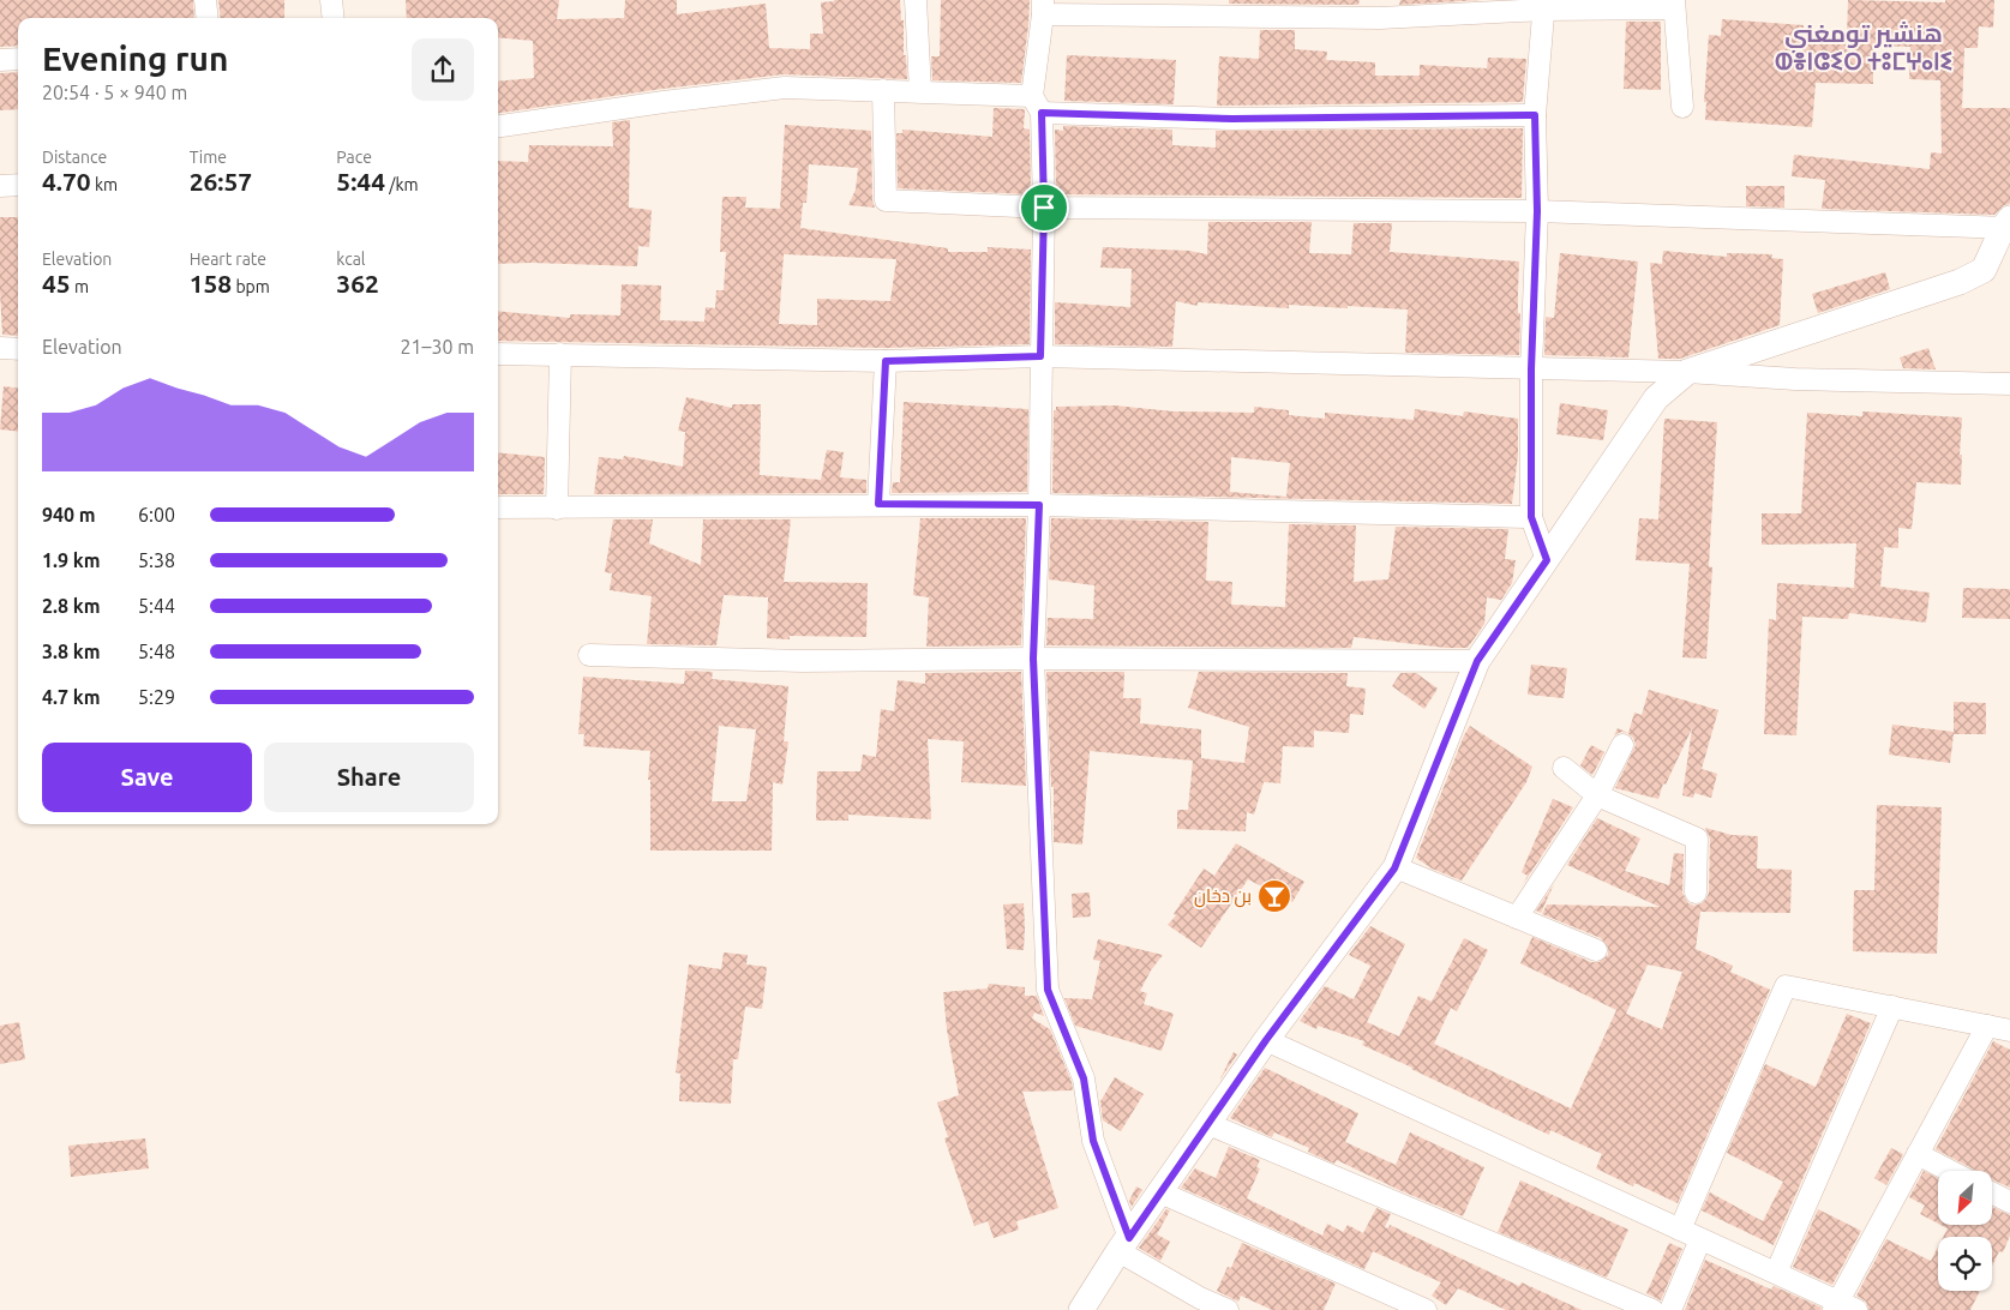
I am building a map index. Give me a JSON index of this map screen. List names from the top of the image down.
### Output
{
  "districts": ["هنشير تومغني ⵀⴻⵏⵛⵉⵔ ⵜⵓⵎⵖⴰⵏⵉ"],
  "places": {
    "bar": ["بن دخان"]
  },
  "north": "bottom left",
  "page": {
    "heading": ["Evening run", "20:54 · 5 × 940 m"],
    "stats": [
      ["Distance", "4.70 km"],
      ["Time", "26:57"],
      ["Pace", "5:44 /km"],
      ["Elevation", "45 m"],
      ["Heart rate", "158 bpm"],
      ["kcal", "362"]
    ],
    "chart": ["Elevation", "21–30 m"],
    "list": [
      {
        "name": "940 m",
        "note": "6:00"
      },
      {
        "name": "1.9 km",
        "note": "5:38"
      },
      {
        "name": "2.8 km",
        "note": "5:44"
      },
      {
        "name": "3.8 km",
        "note": "5:48"
      },
      {
        "name": "4.7 km",
        "note": "5:29"
      }
    ],
    "buttons": ["Save", "Share"]
  }
}
